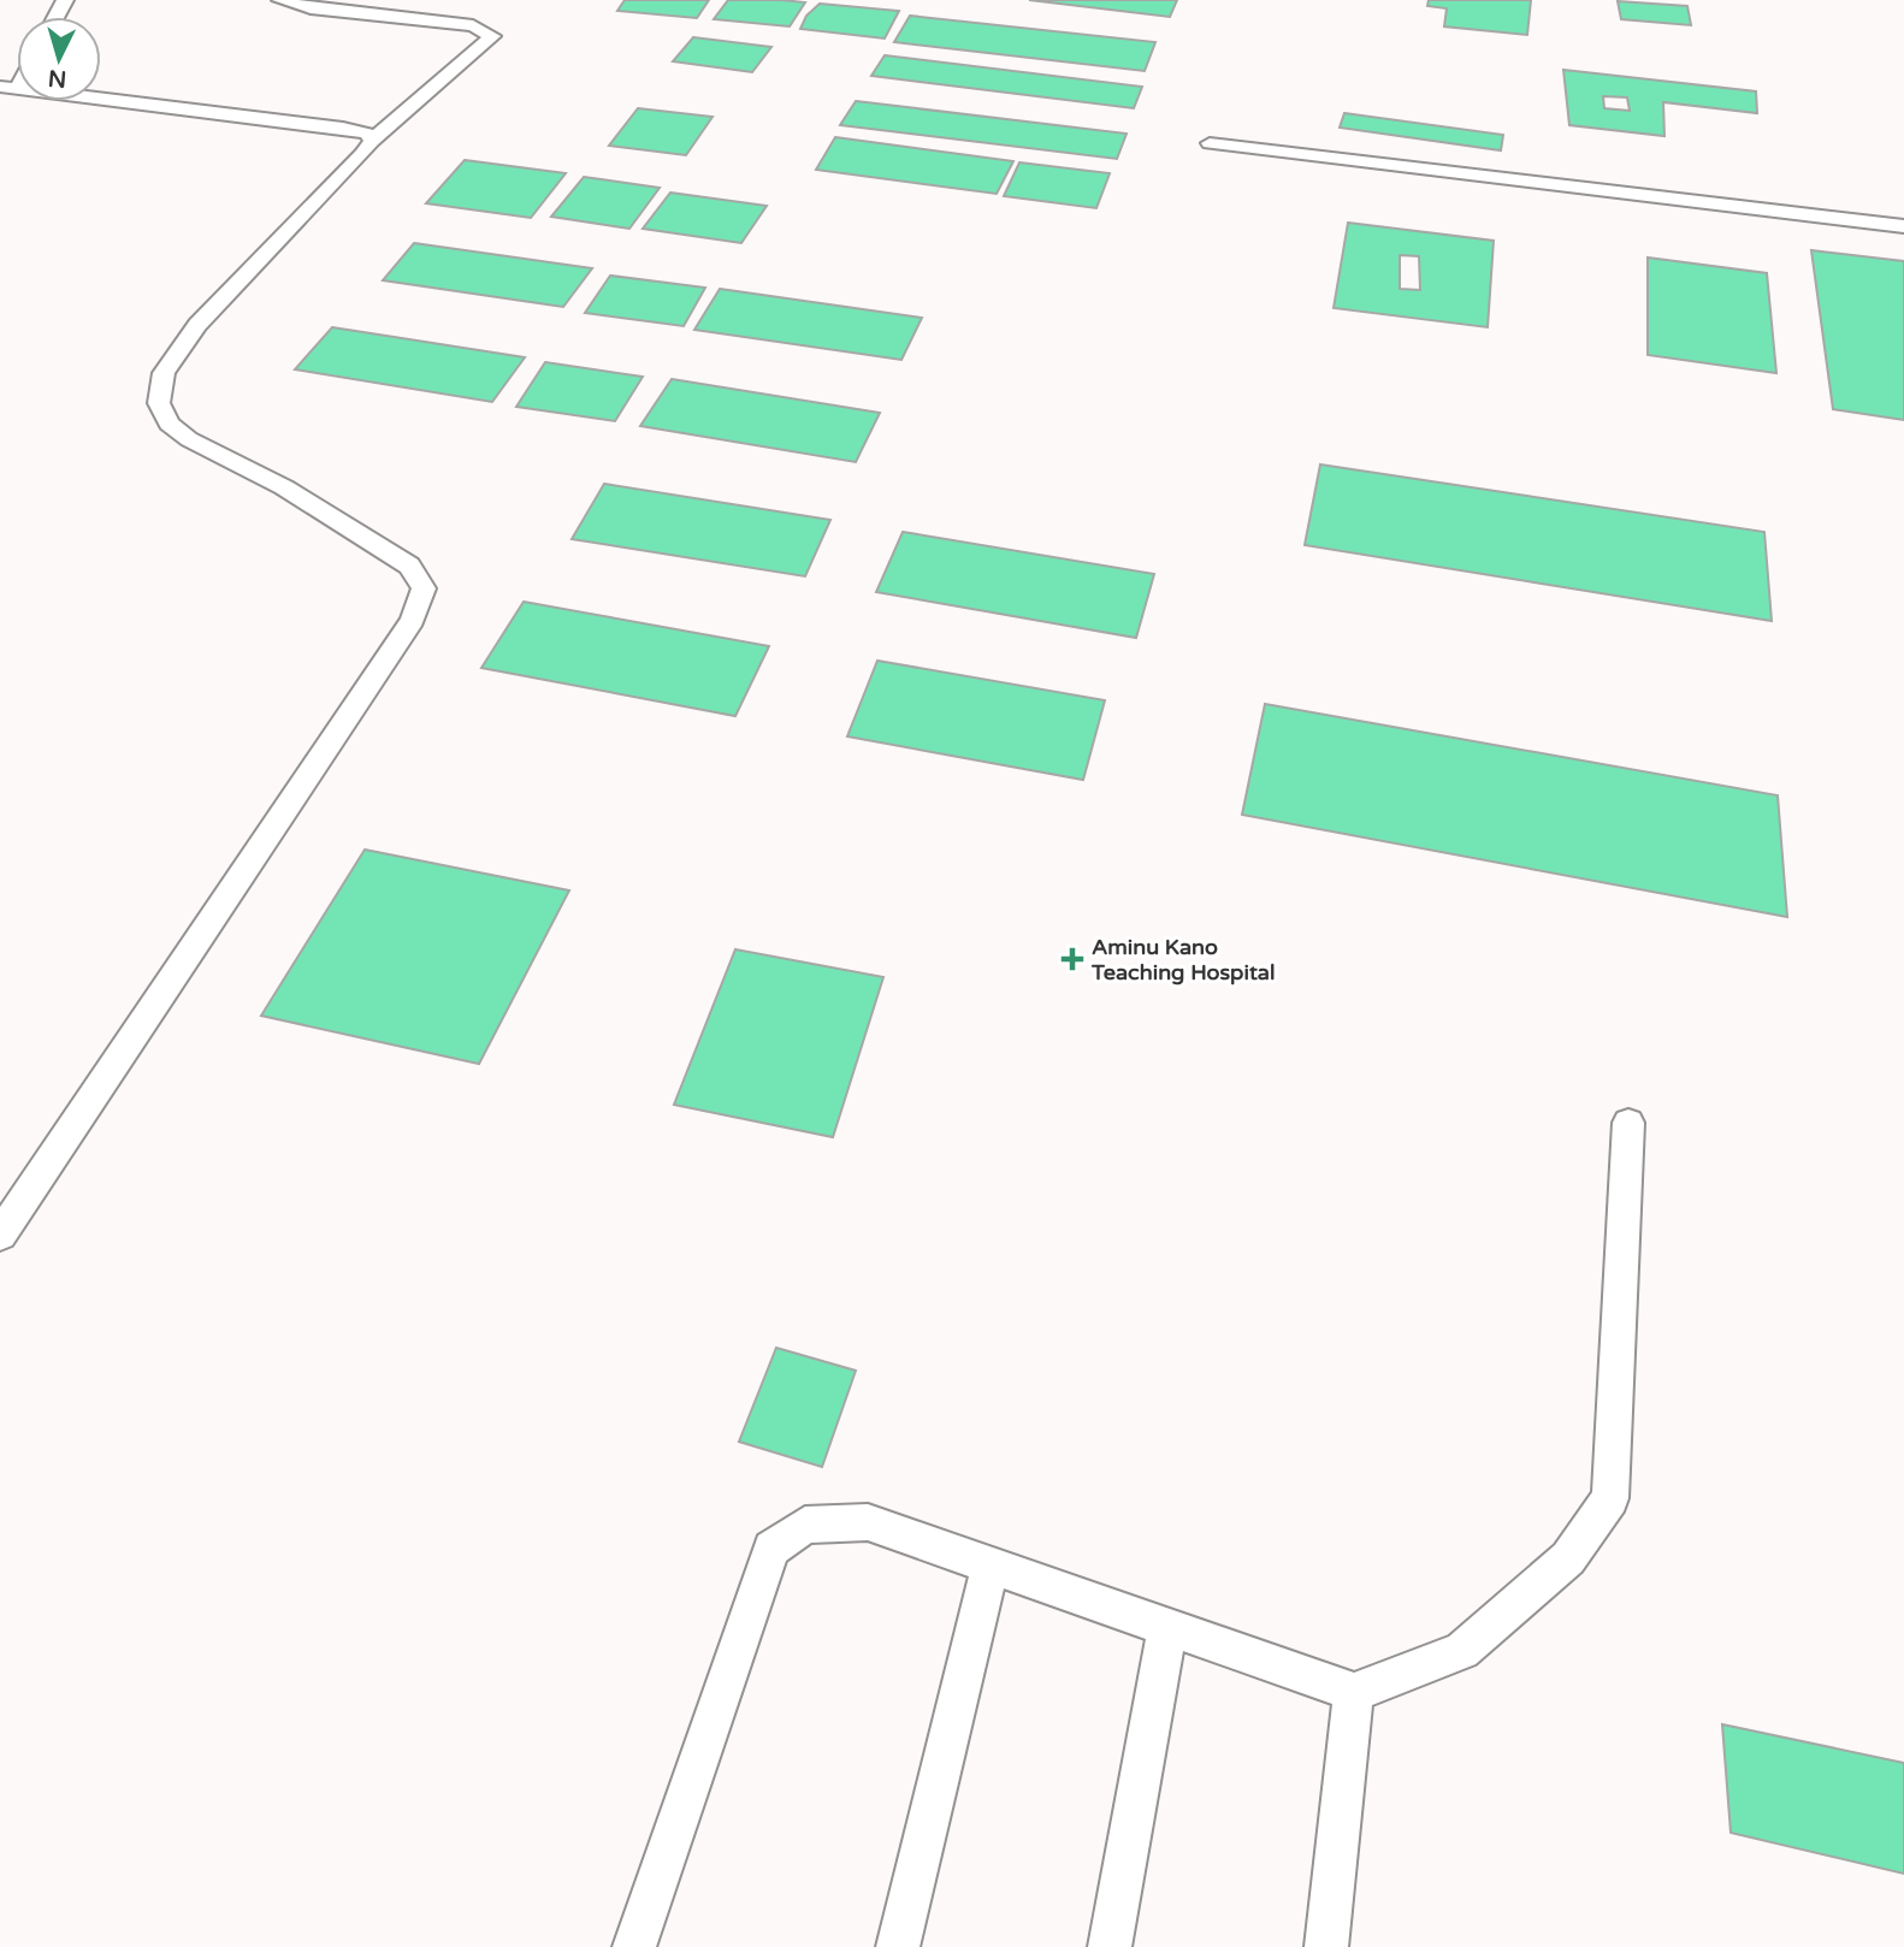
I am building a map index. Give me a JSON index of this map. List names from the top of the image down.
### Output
{
  "places": {
    "health": ["Aminu Kano Teaching Hospital"]
  },
  "north": "bottom"
}
